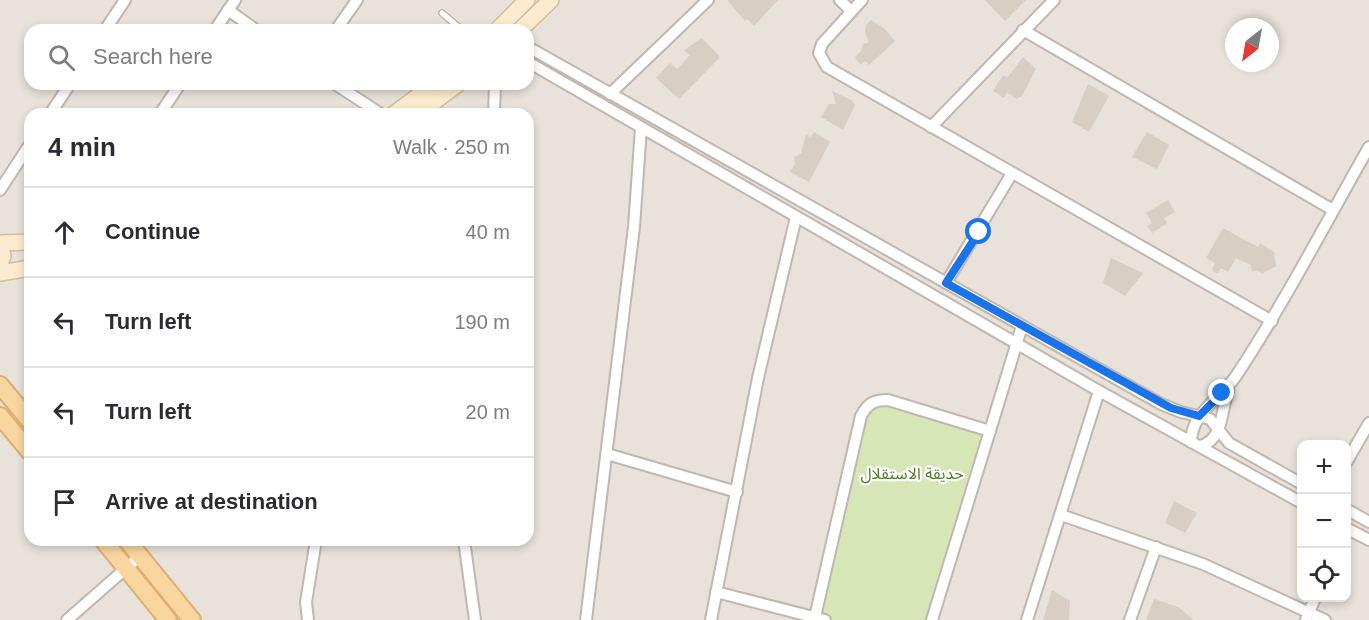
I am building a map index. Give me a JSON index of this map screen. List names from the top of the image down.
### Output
{
  "parks": ["حديقة الاستقلال"],
  "north": "bottom left",
  "page": {
    "search": "Search here",
    "heading": ["4 min", "Walk · 250 m"],
    "list": [
      ["Continue", "40 m"],
      ["Turn left", "190 m"],
      ["Turn left", "20 m"],
      "Arrive at destination"
    ],
    "map_buttons": ["+", "−"]
  }
}
